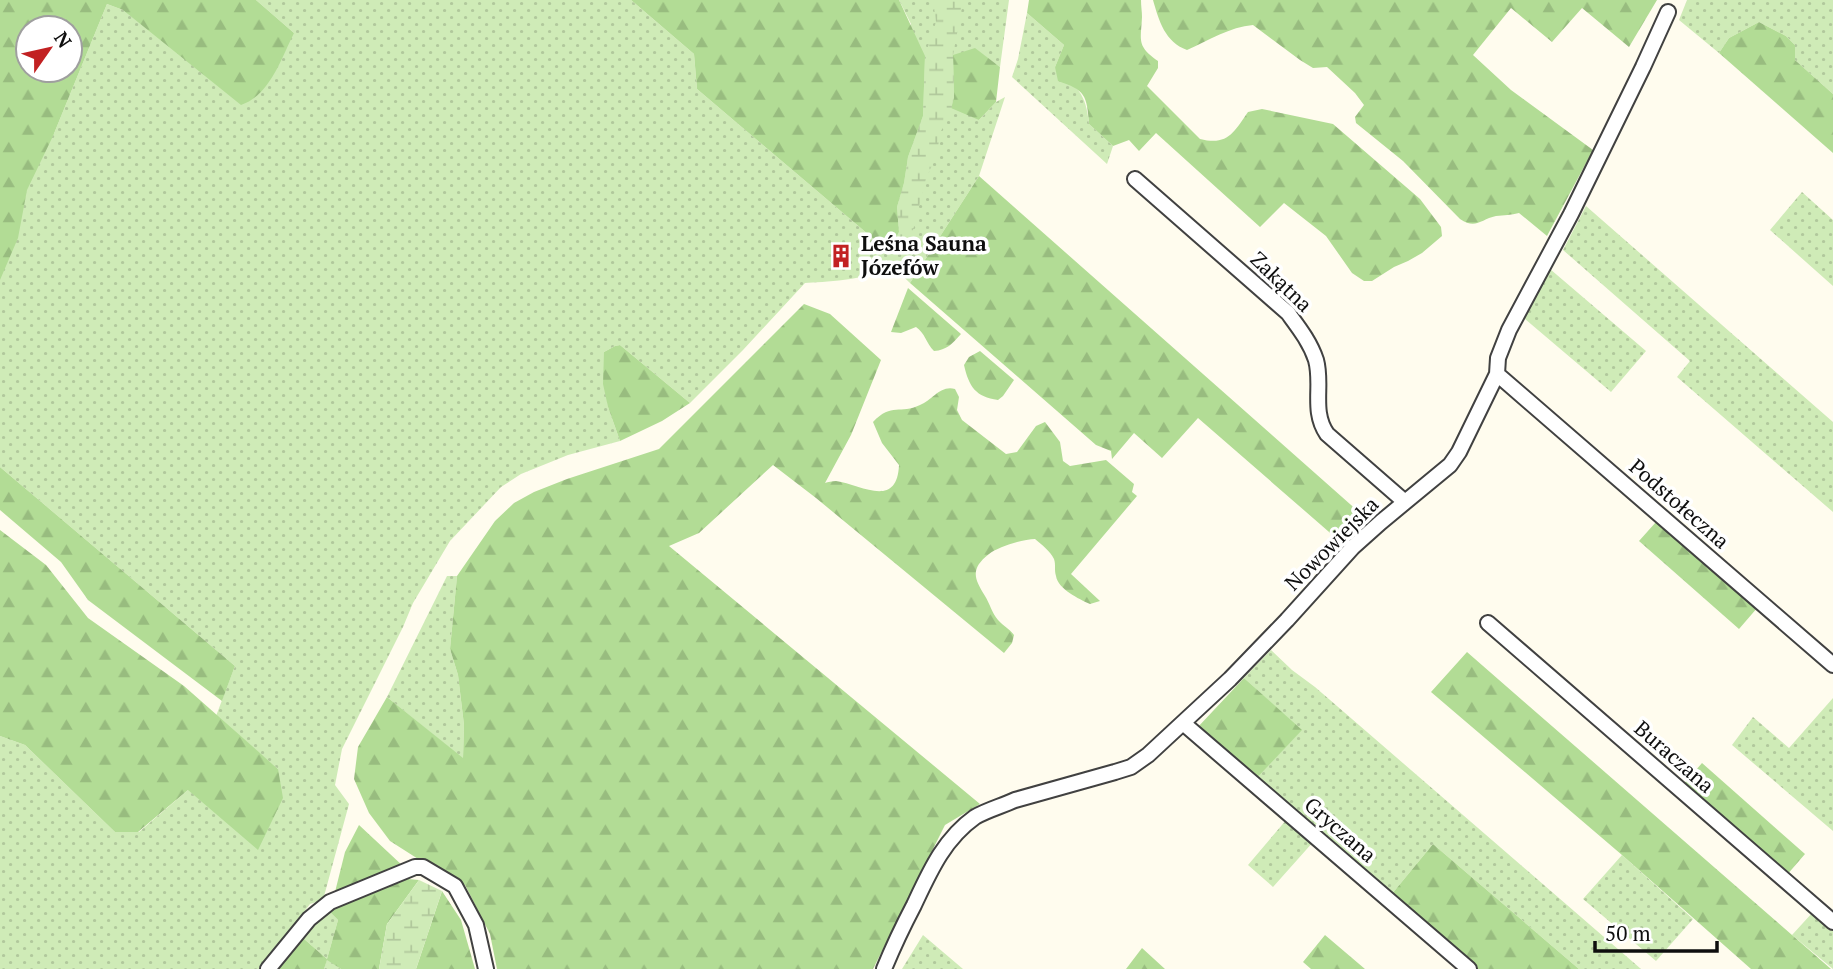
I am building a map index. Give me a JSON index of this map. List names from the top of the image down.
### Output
{
  "streets": {
    "street": [
      "Zakątna",
      "Podstołeczna",
      "Nowowiejska",
      "Buraczana",
      "Gryczana"
    ]
  },
  "crossings": [
    ["Zakątna", "Nowowiejska"],
    ["Podstołeczna", "Nowowiejska"],
    ["Nowowiejska", "Gryczana"]
  ],
  "places": {
    "building": ["Leśna Sauna Józefów"]
  },
  "scale_bar": "50 m",
  "north": "top right"
}
